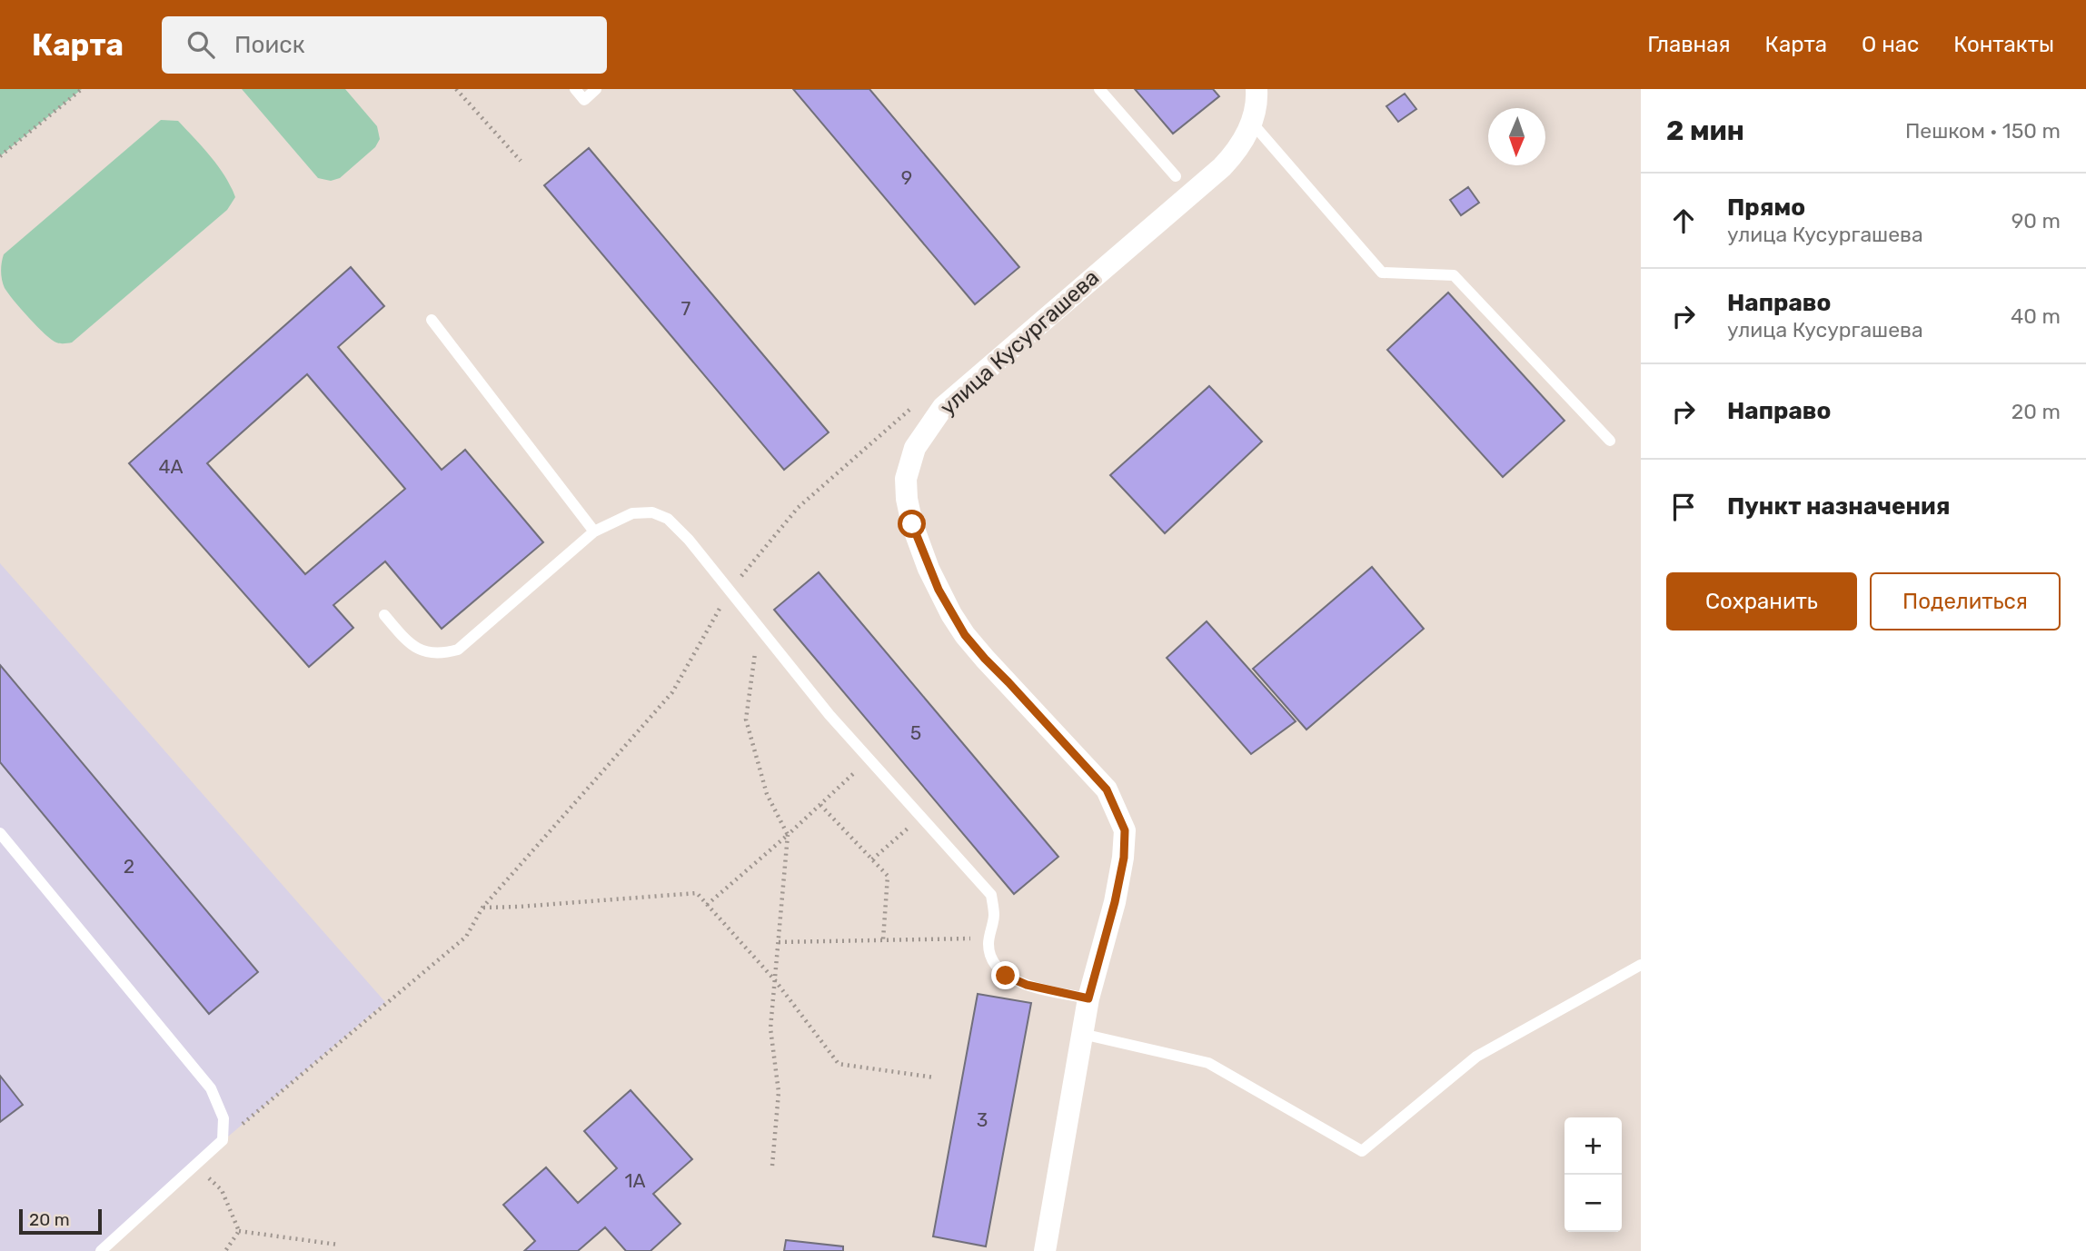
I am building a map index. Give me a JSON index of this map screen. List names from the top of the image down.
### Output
{
  "streets": {
    "street": ["улица Кусургашева"]
  },
  "house_numbers": [
    "9",
    "7",
    "4А",
    "5",
    "2",
    "3",
    "1А"
  ],
  "scale_bar": "20 m",
  "north": "bottom",
  "page": {
    "header": "Карта",
    "search": "Поиск",
    "nav": [
      "Главная",
      "Карта",
      "О нас",
      "Контакты"
    ],
    "heading": ["2 мин", "Пешком · 150 m"],
    "list": [
      ["Прямо", "улица Кусургашева", "90 m"],
      ["Направо", "улица Кусургашева", "40 m"],
      ["Направо", "20 m"],
      "Пункт назначения"
    ],
    "buttons": ["Сохранить", "Поделиться"],
    "map_buttons": ["+", "−"],
    "scale": "20 m"
  }
}
